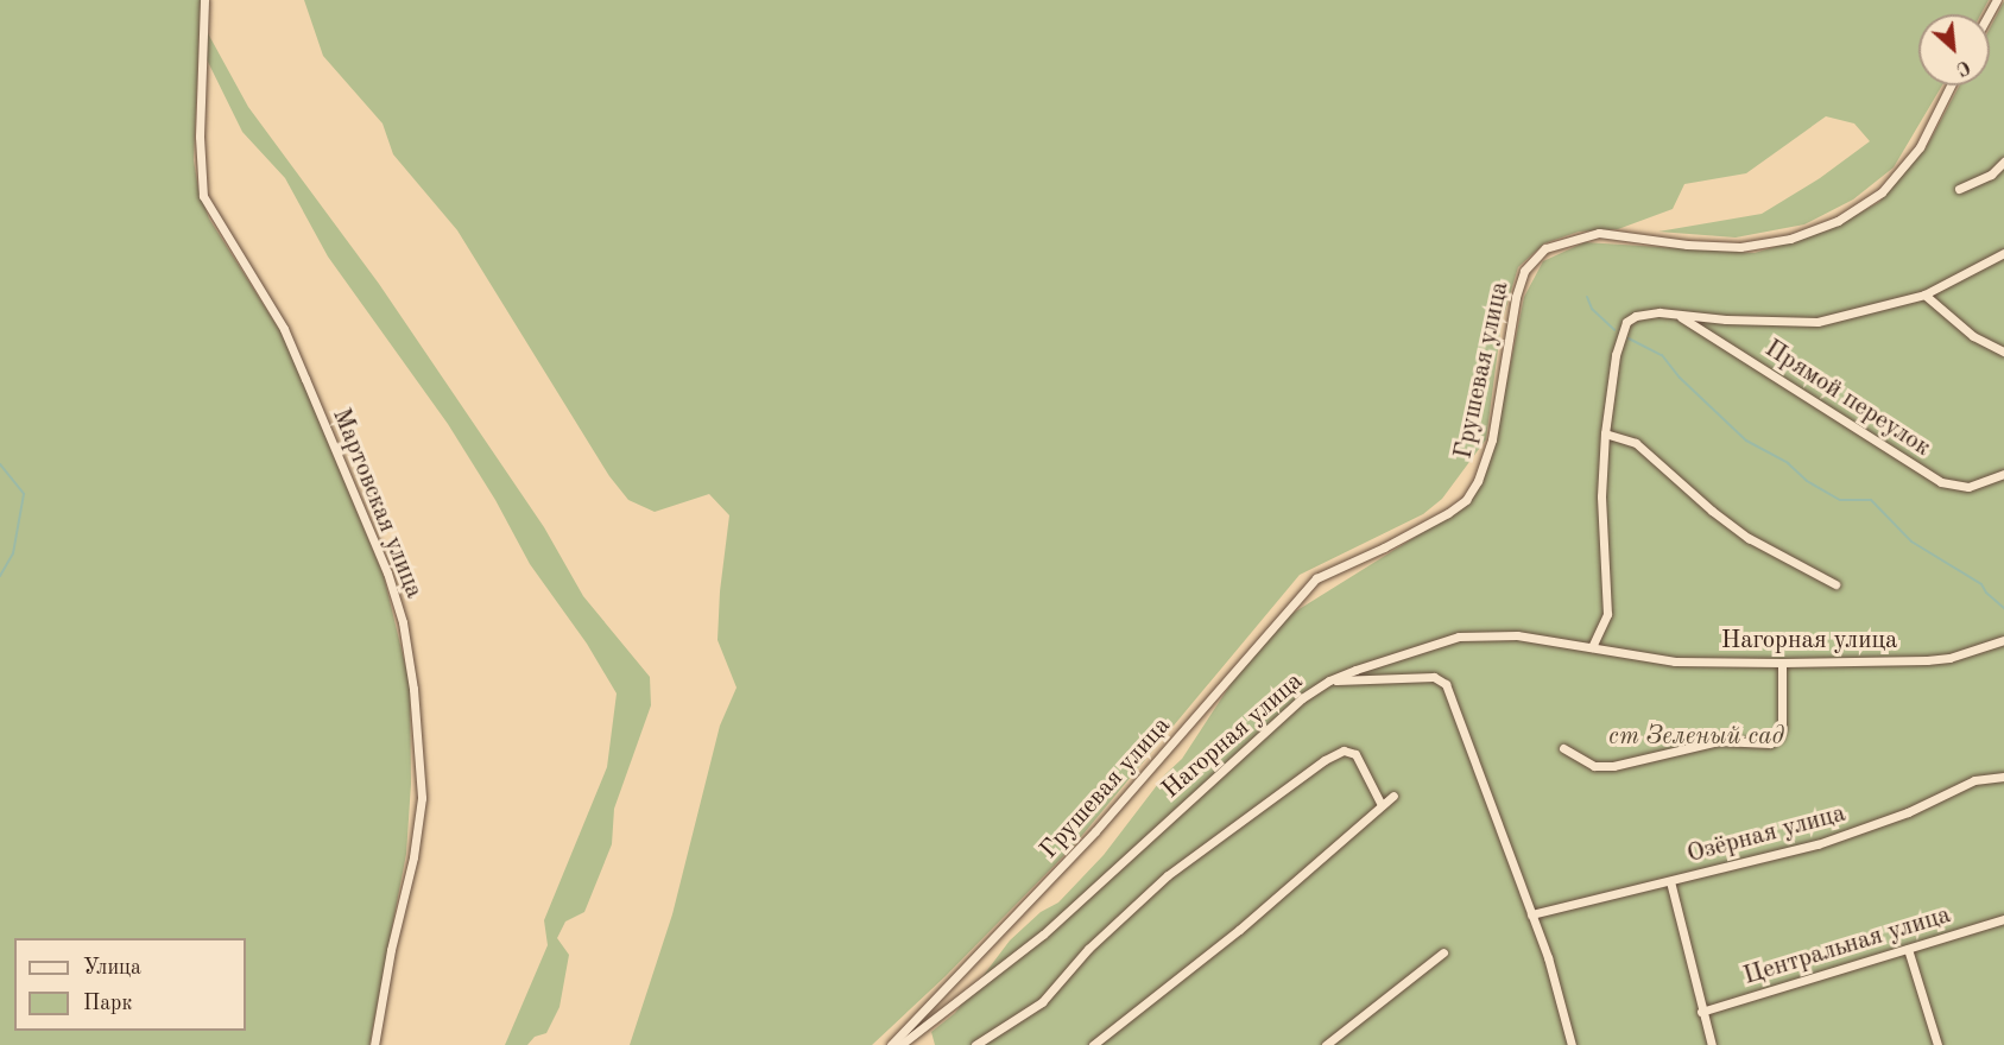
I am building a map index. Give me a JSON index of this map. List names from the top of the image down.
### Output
{
  "streets": {
    "street": [
      "Грушевая улица",
      "Прямой переулок",
      "Мартовская улица",
      "Нагорная улица",
      "Озёрная улица",
      "Центральная улица"
    ]
  },
  "parks": ["ст Зеленый сад"],
  "legend": ["Улица", "Парк"],
  "north": "bottom right"
}
